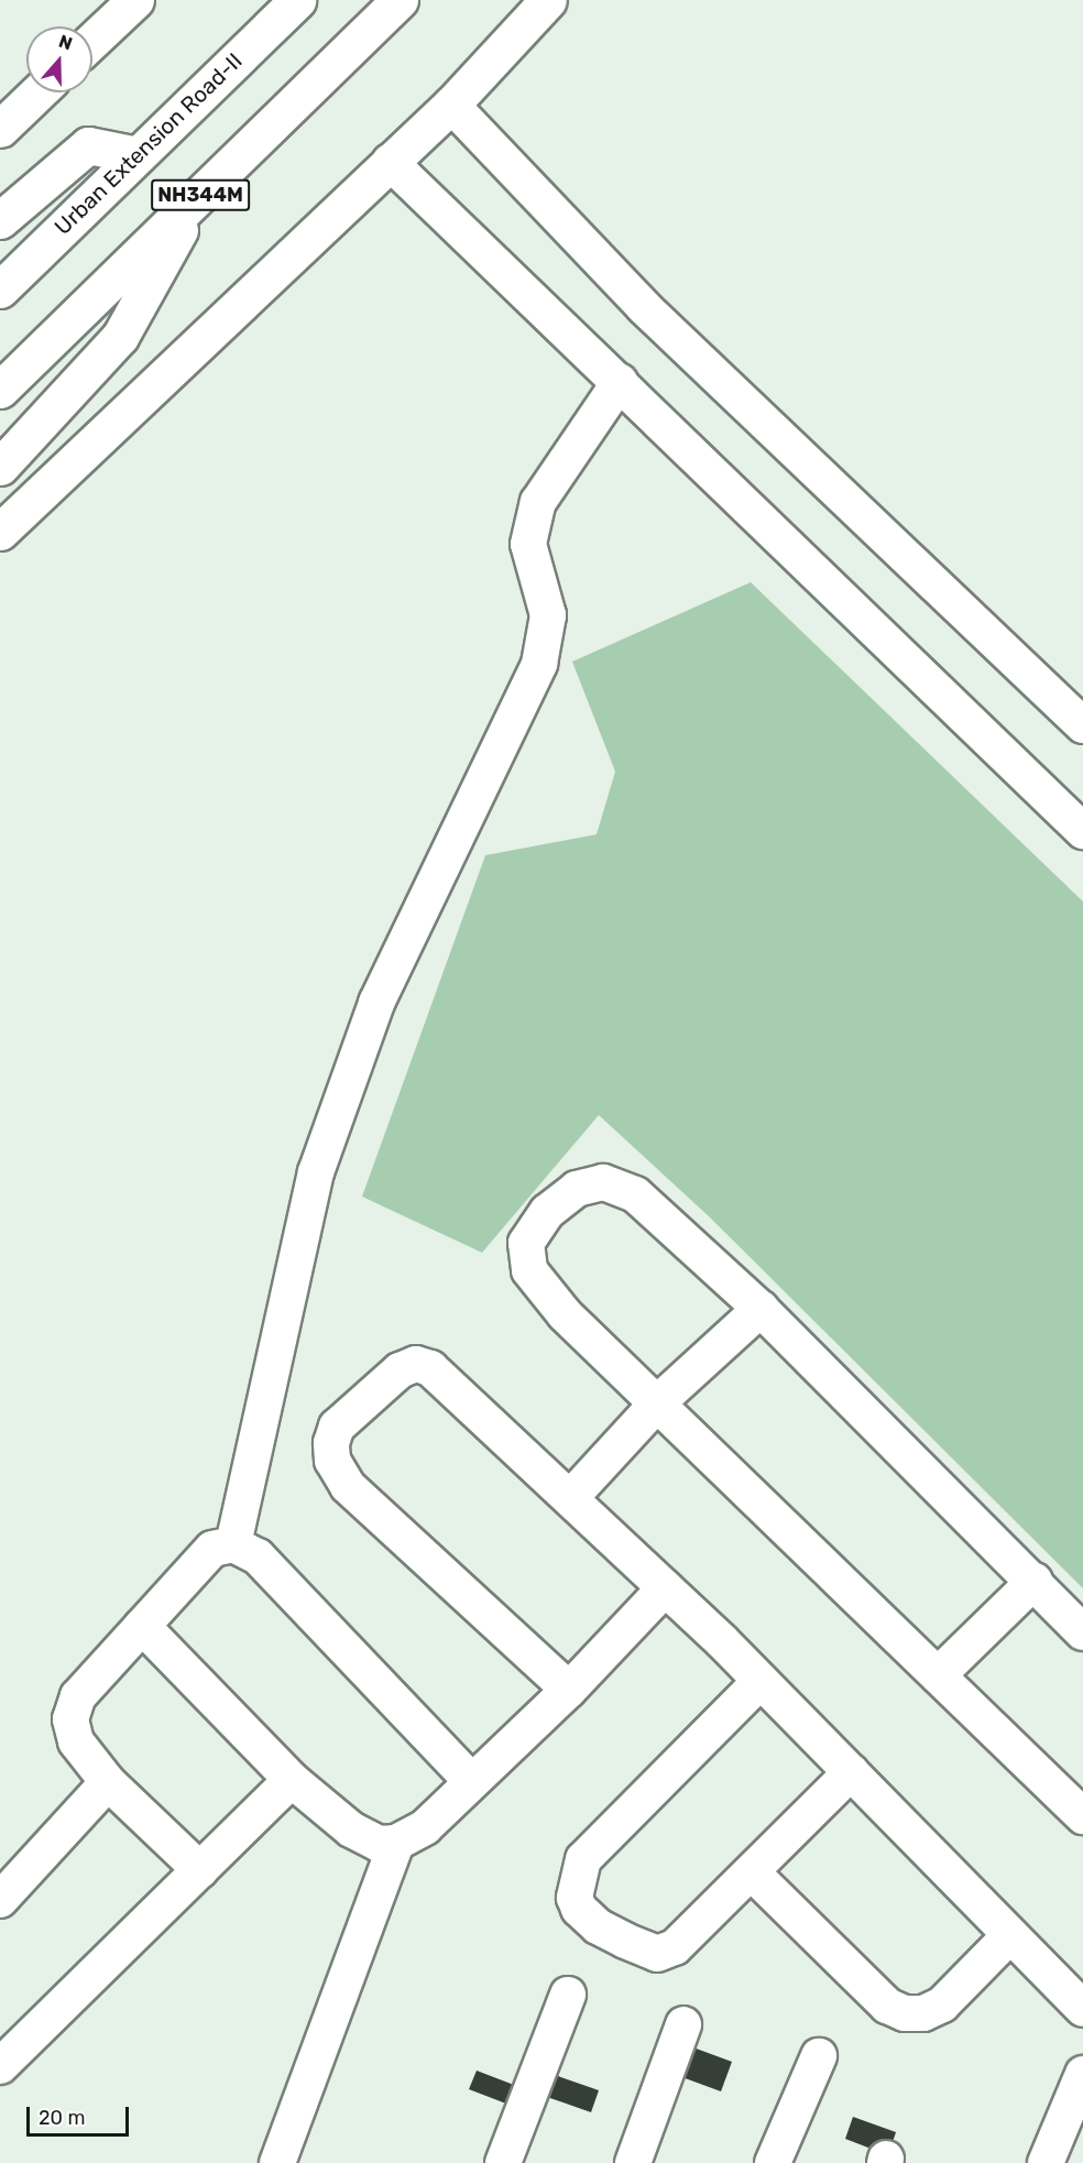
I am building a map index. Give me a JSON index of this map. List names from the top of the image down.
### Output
{
  "streets": {
    "main road": ["Urban Extension Road-II", "NH344M"]
  },
  "scale_bar": "20 m",
  "north": "top"
}
